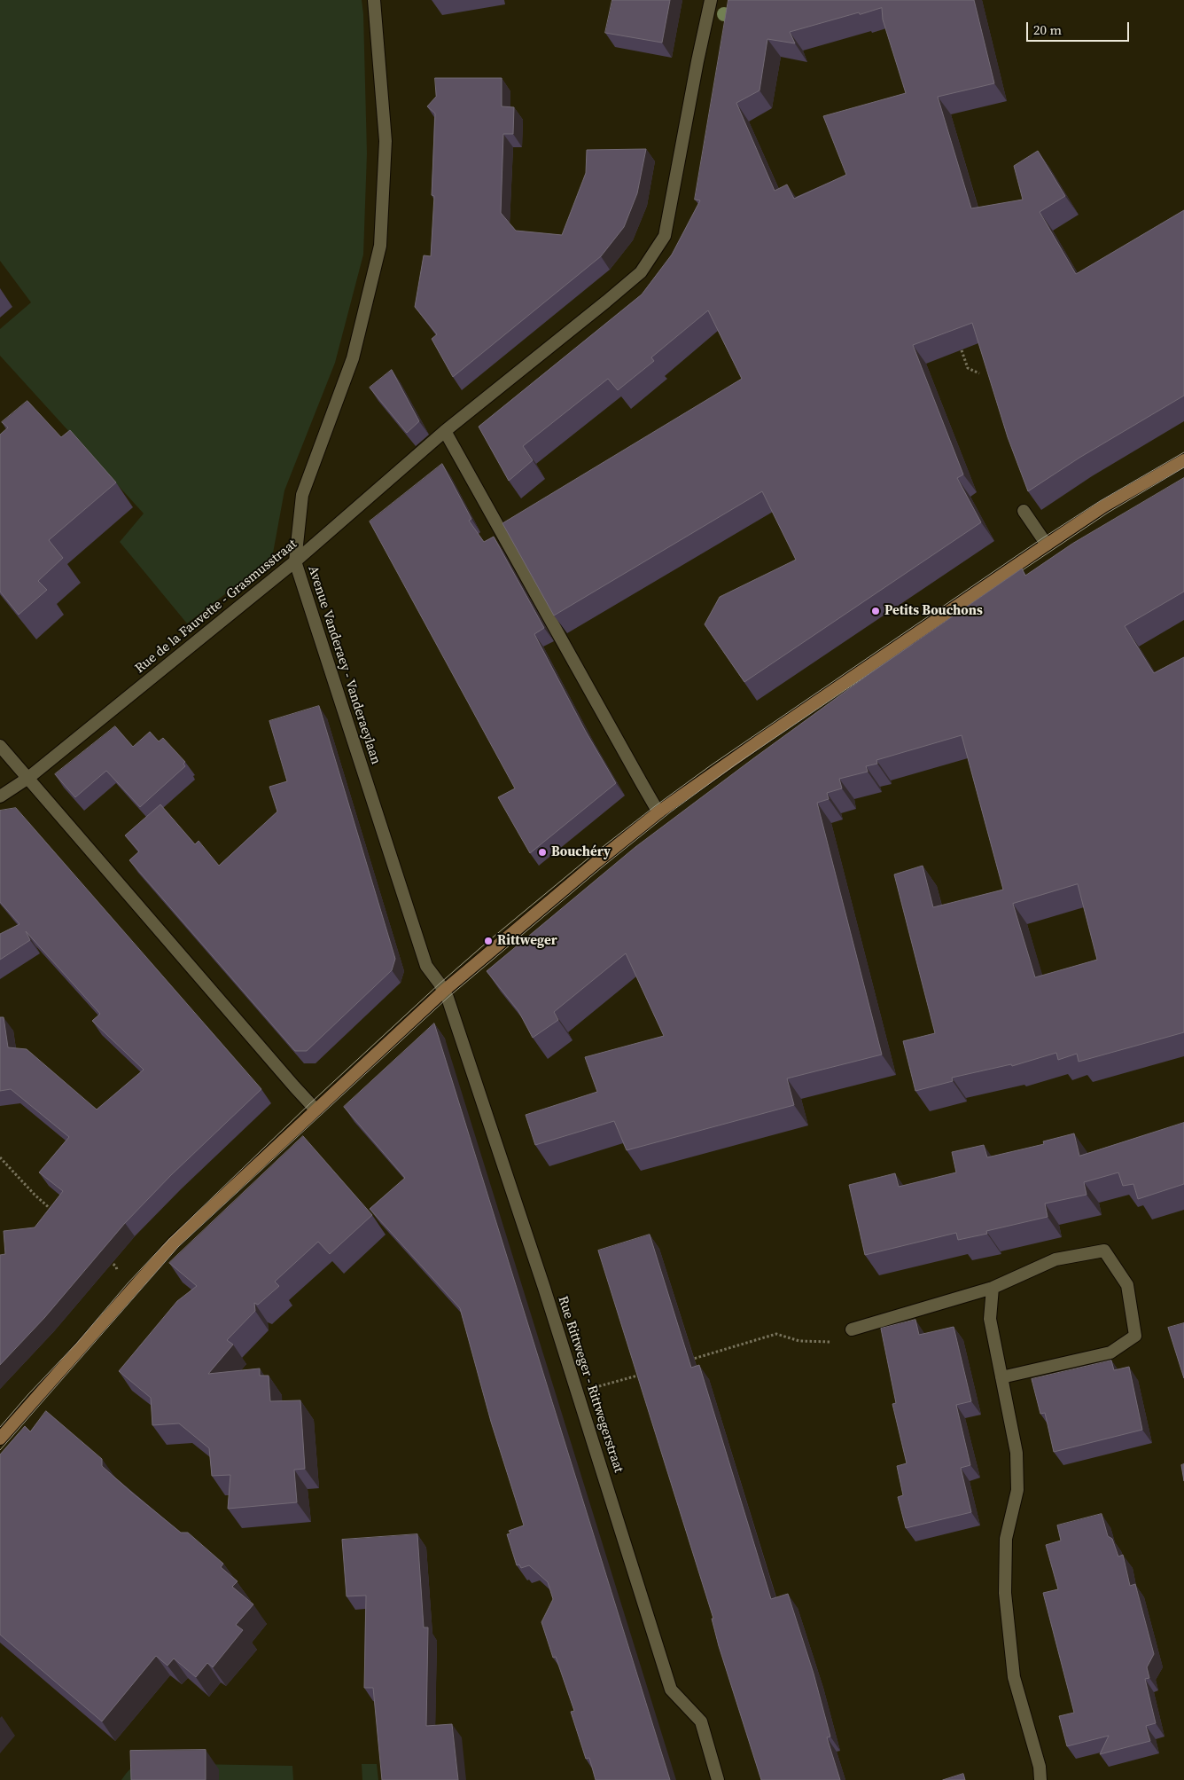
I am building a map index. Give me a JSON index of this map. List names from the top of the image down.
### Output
{
  "streets": {
    "street": ["Rue de la Fauvette - Grasmusstraat", "Avenue Vanderaey - Vanderaeylaan", "Rue Rittweger - Rittwegerstraat"]
  },
  "crossings": [
    ["Rue de la Fauvette - Grasmusstraat", "Avenue Vanderaey - Vanderaeylaan"],
    ["Avenue Vanderaey - Vanderaeylaan", "Rue Rittweger - Rittwegerstraat"]
  ],
  "places": ["Petits Bouchons", "Bouchéry", "Rittweger"],
  "scale_bar": "20 m"
}
